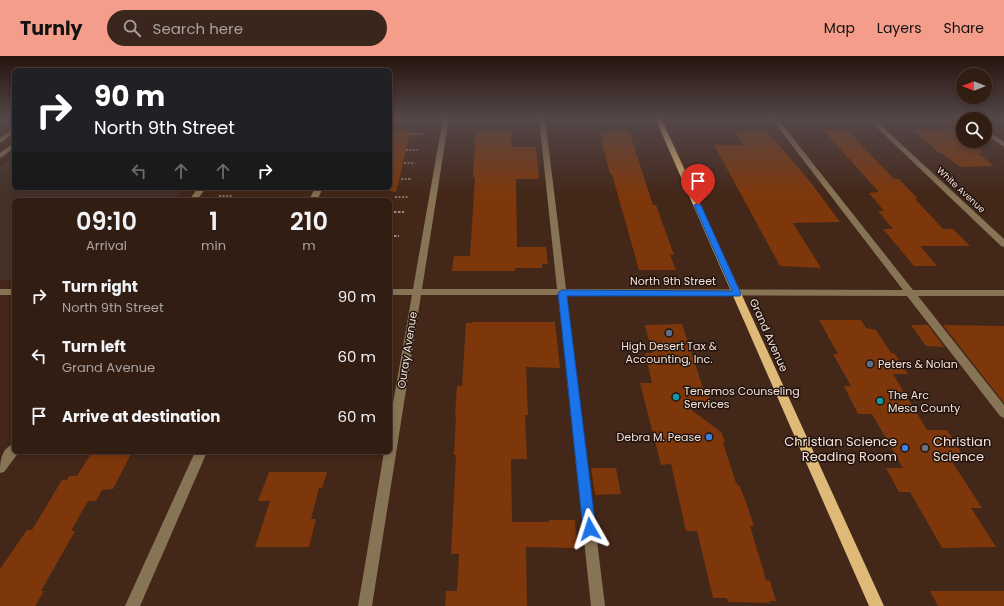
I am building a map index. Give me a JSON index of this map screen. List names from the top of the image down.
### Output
{
  "streets": {
    "main road": ["Grand Avenue"],
    "street": ["White Avenue", "North 9th Street", "Ouray Avenue"]
  },
  "crossings": [
    ["North 9th Street", "Grand Avenue"],
    ["North 9th Street", "Ouray Avenue"]
  ],
  "places": [
    "High Desert Tax & Accounting, Inc.",
    "Peters & Nolan",
    "Tenemos Counseling Services",
    "The Arc Mesa County",
    "Debra M. Pease",
    "Christian Science Reading Room",
    "Christian Science"
  ],
  "north": "left",
  "page": {
    "header": "Turnly",
    "search": "Search here",
    "nav": ["Map", "Layers", "Share"],
    "turn": ["90 m", "North 9th Street"],
    "eta": [
      "09:10",
      "Arrival",
      "1",
      "min",
      "210",
      "m"
    ],
    "list": [
      {
        "name": "Turn right",
        "note": "North 9th Street",
        "value": "90 m"
      },
      {
        "name": "Turn left",
        "note": "Grand Avenue",
        "value": "60 m"
      },
      {
        "name": "Arrive at destination",
        "value": "60 m"
      }
    ]
  }
}
